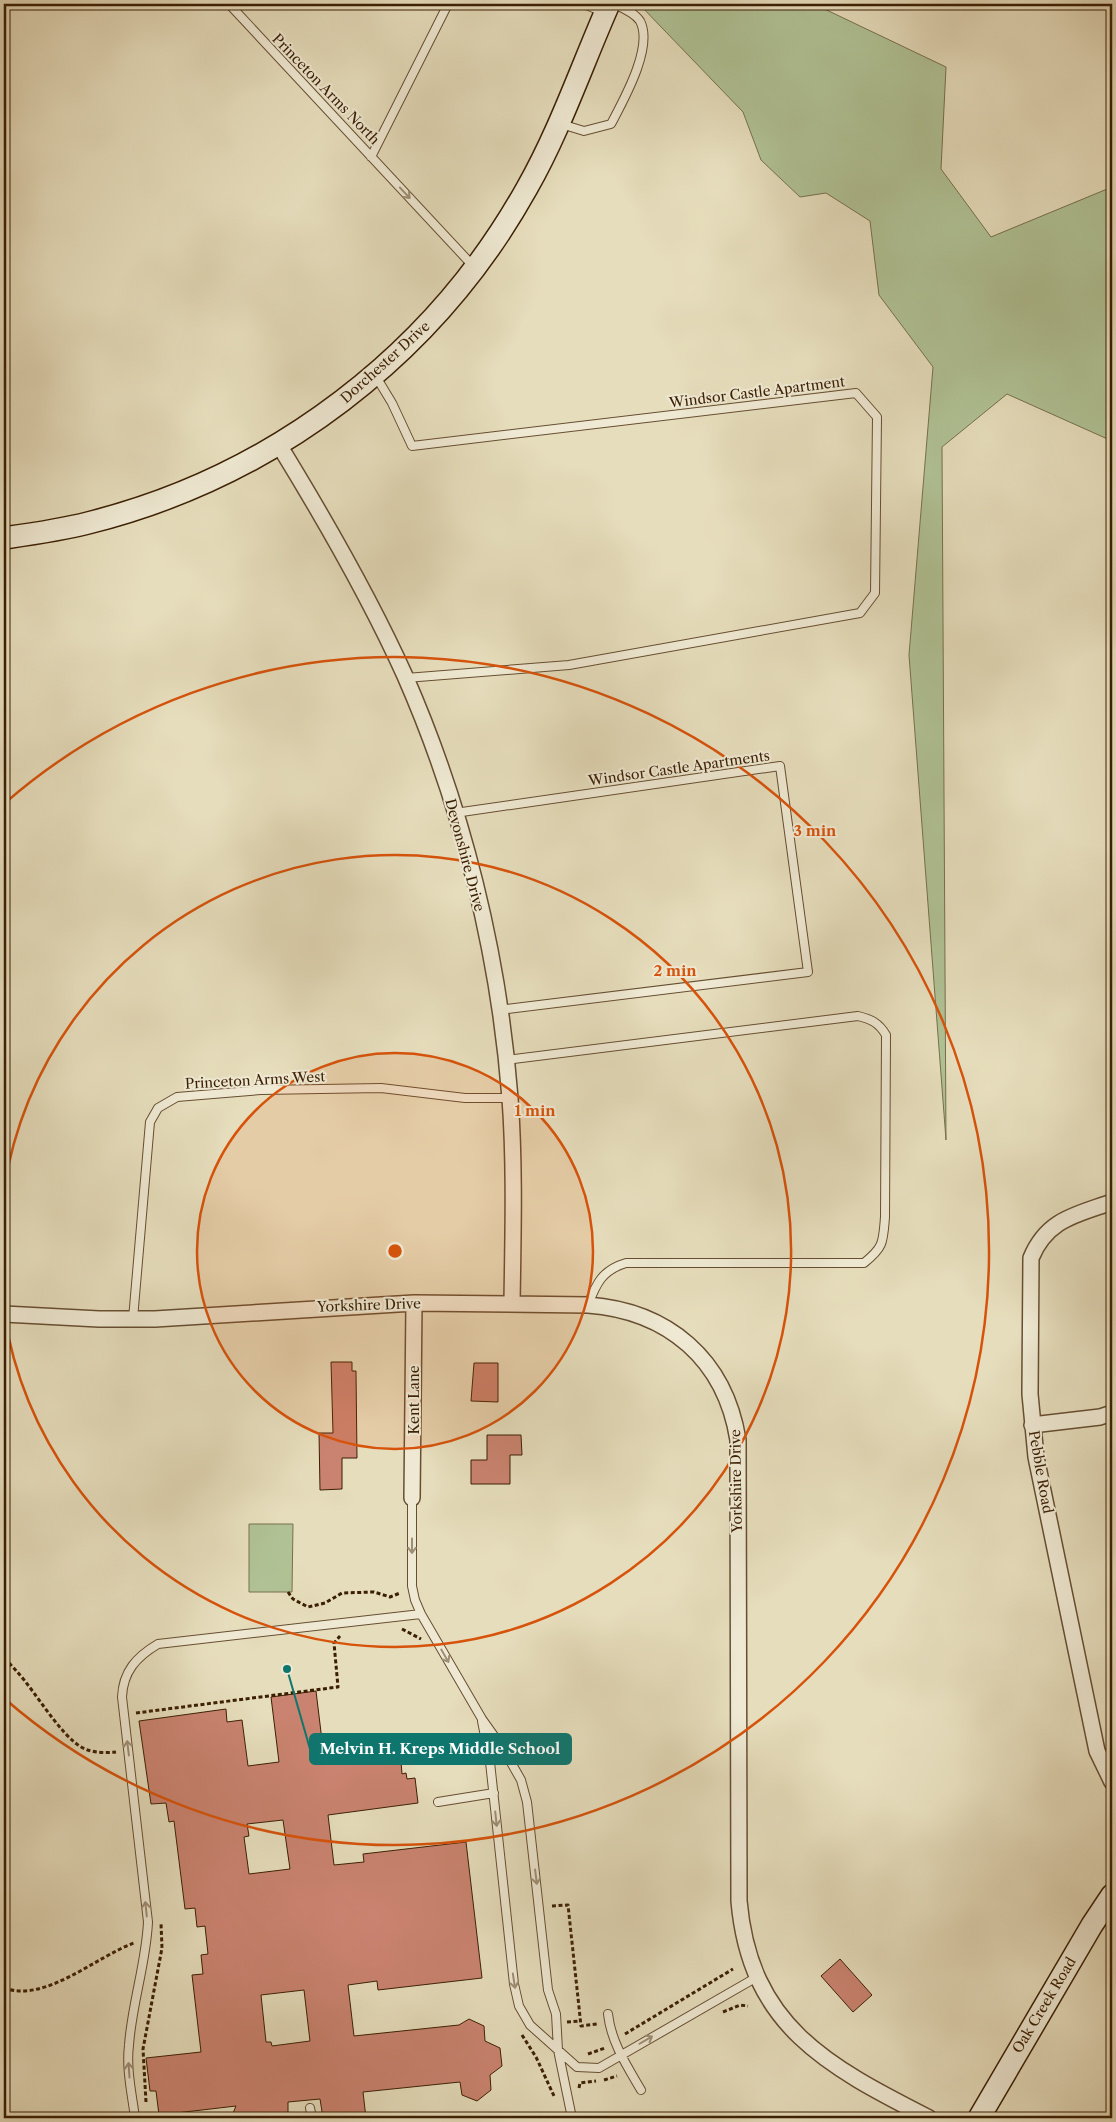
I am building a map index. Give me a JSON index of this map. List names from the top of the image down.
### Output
{
  "streets": {
    "street": [
      "Dorchester Drive",
      "Devonshire Drive",
      "Yorkshire Drive",
      "Kent Lane",
      "Pebble Road",
      "Oak Creek Road"
    ],
    "lane": [
      "Princeton Arms North",
      "Windsor Castle Apartment",
      "Windsor Castle Apartments",
      "Princeton Arms West"
    ]
  },
  "crossings": [
    ["Dorchester Drive", "Windsor Castle Apartment"],
    ["Dorchester Drive", "Devonshire Drive"],
    ["Windsor Castle Apartment", "Devonshire Drive"],
    ["Windsor Castle Apartments", "Devonshire Drive"],
    ["Devonshire Drive", "Princeton Arms West"],
    ["Devonshire Drive", "Yorkshire Drive"],
    ["Princeton Arms West", "Yorkshire Drive"],
    ["Yorkshire Drive", "Kent Lane"]
  ],
  "places": ["Melvin H. Kreps Middle School"],
  "rings": ["3 min", "2 min", "1 min"]
}
